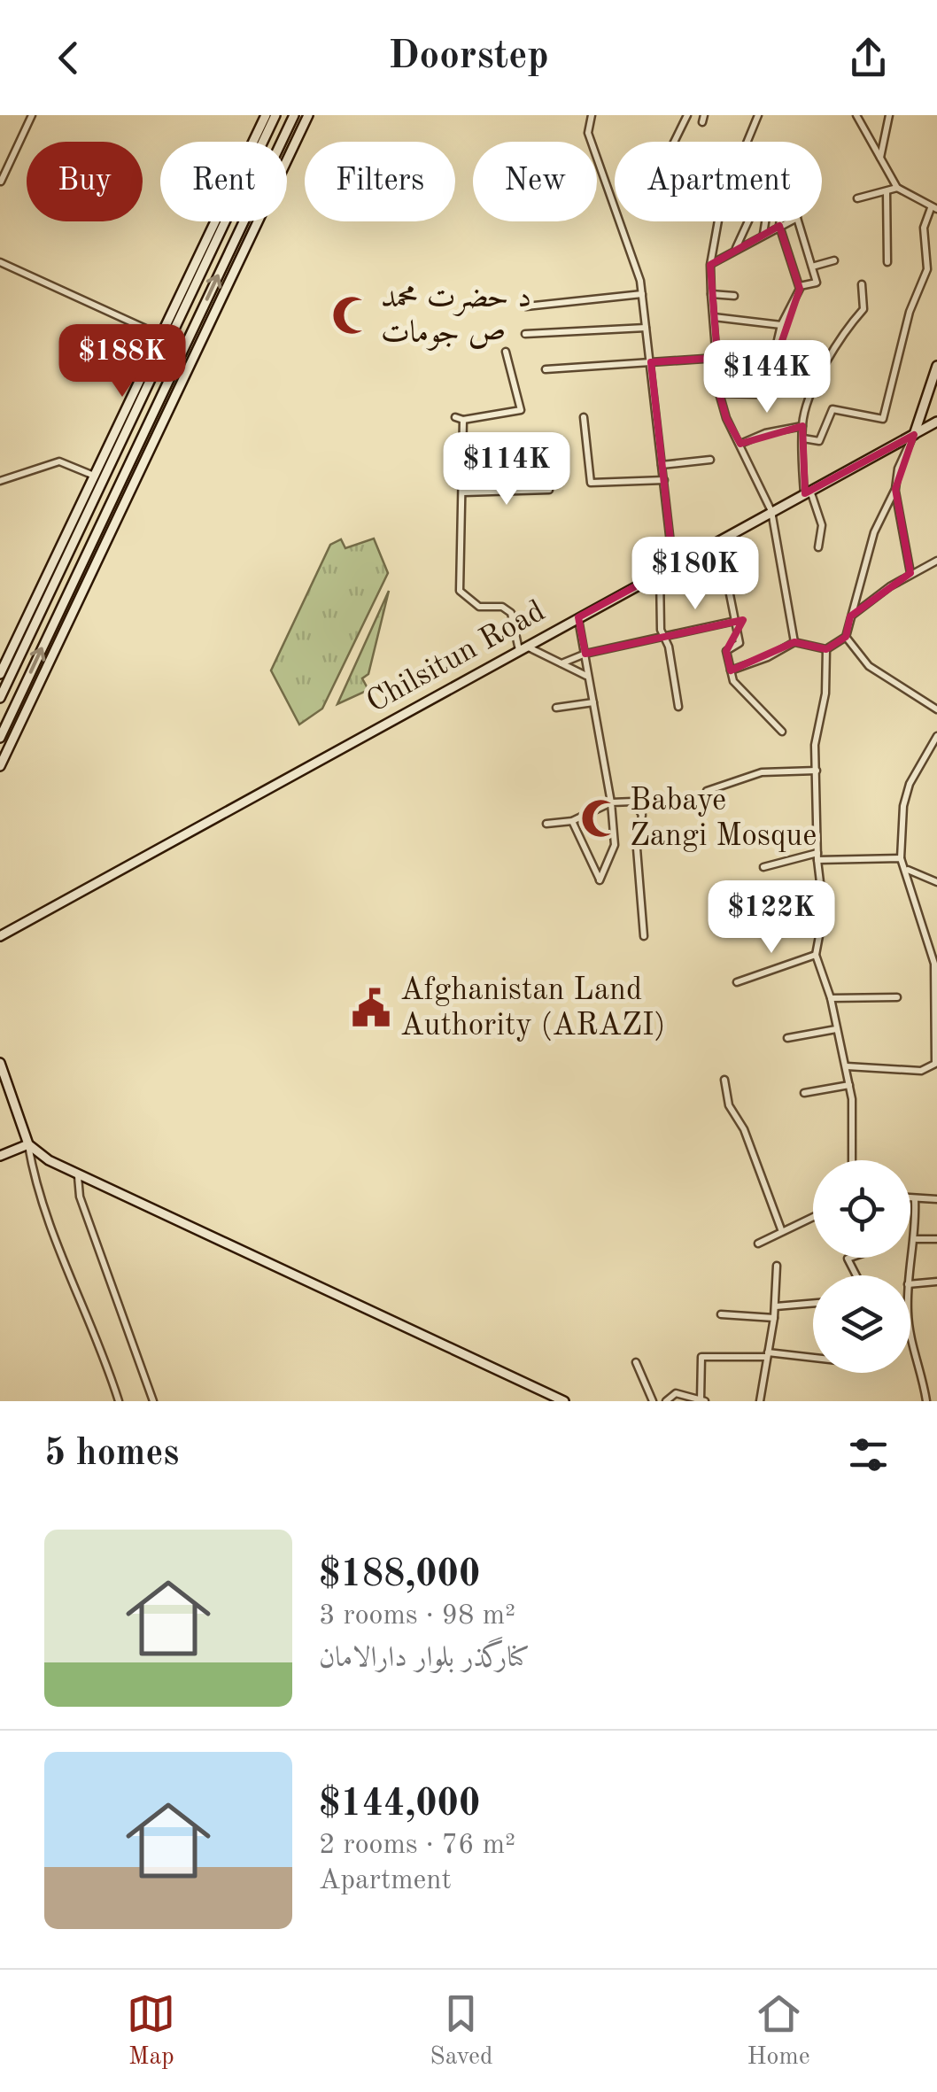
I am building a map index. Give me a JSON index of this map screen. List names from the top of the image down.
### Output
{
  "streets": {
    "main road": ["Chilsitun Road"]
  },
  "places": {
    "mosque": ["د حضرت محمد ص جومات", "Babaye Zangi Mosque"],
    "public building": ["Afghanistan Land Authority (ARAZI)"]
  },
  "page": {
    "header": "Doorstep",
    "chip": [
      "Buy",
      "Rent",
      "Filters",
      "New",
      "Apartment"
    ],
    "price": [
      "$188K",
      "$144K",
      "$114K",
      "$180K",
      "$122K"
    ],
    "heading": "5 homes",
    "list": [
      {
        "name": "$188,000",
        "note": "3 rooms · 98 m² · کنارگذر بلوار دارالامان"
      },
      {
        "name": "$144,000",
        "note": "2 rooms · 76 m² · Apartment"
      }
    ],
    "tabs": ["Map", "Saved", "Home"]
  }
}
